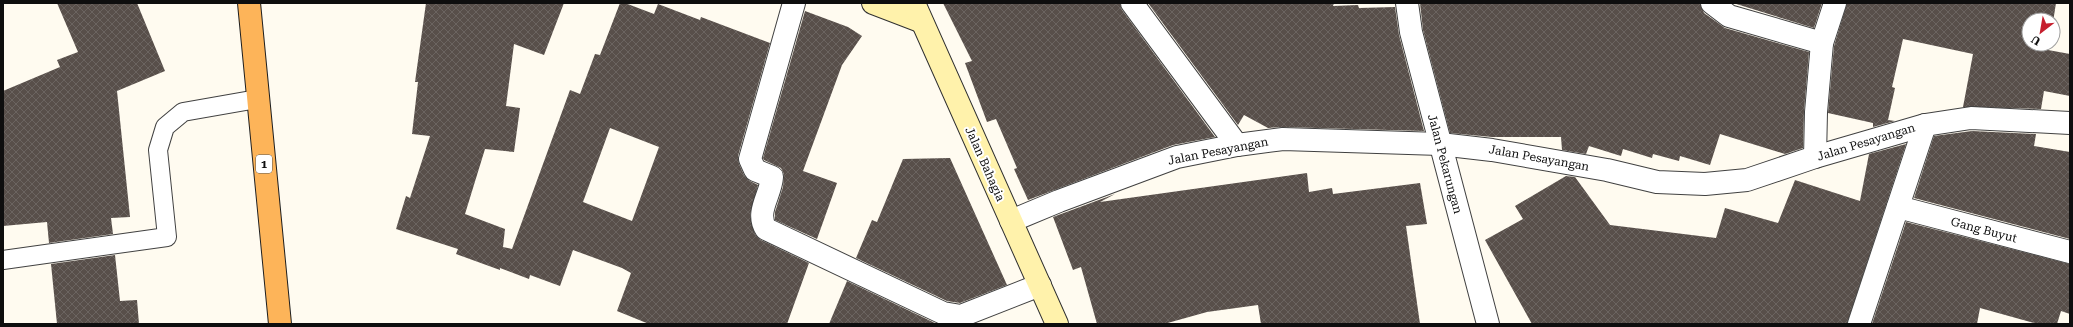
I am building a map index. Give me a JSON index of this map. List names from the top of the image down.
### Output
{
  "streets": {
    "highway": ["1"],
    "main road": ["Jalan Bahagia"],
    "street": ["Jalan Pesayangan", "Jalan Pekarungan", "Gang Buyut"]
  },
  "crossings": [
    ["Jalan Pesayangan", "Jalan Bahagia"],
    ["Jalan Pesayangan", "Jalan Pekarungan"]
  ],
  "north": "bottom left"
}
